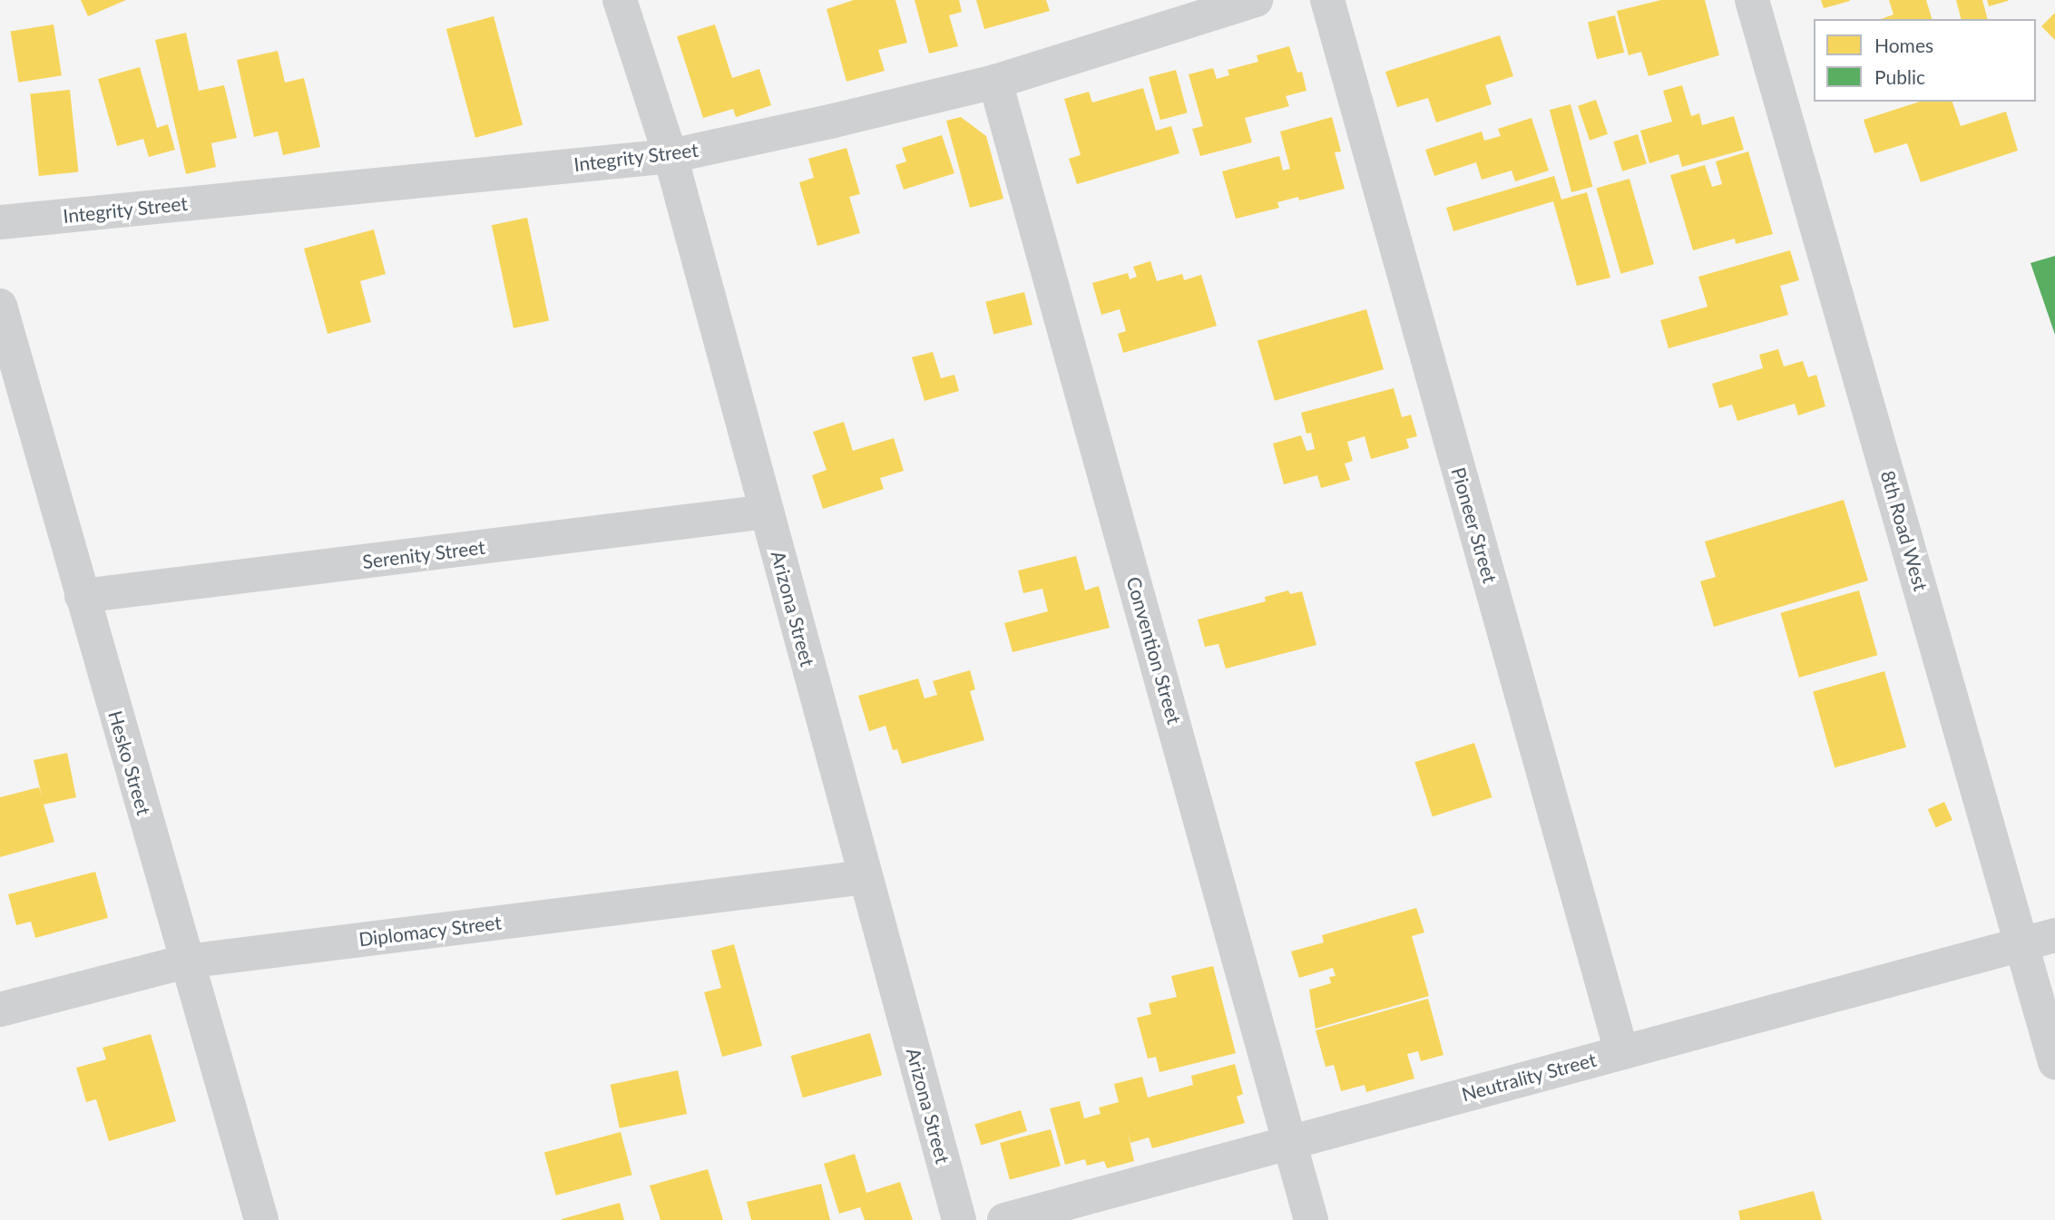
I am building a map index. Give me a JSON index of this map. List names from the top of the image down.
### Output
{
  "streets": {
    "street": [
      "Integrity Street",
      "Pioneer Street",
      "8th Road West",
      "Serenity Street",
      "Arizona Street",
      "Convention Street",
      "Hesko Street",
      "Diplomacy Street",
      "Neutrality Street"
    ]
  },
  "crossings": [
    ["Integrity Street", "Arizona Street"],
    ["Integrity Street", "Convention Street"],
    ["Pioneer Street", "Neutrality Street"],
    ["8th Road West", "Neutrality Street"],
    ["Serenity Street", "Arizona Street"],
    ["Serenity Street", "Hesko Street"],
    ["Arizona Street", "Diplomacy Street"],
    ["Convention Street", "Neutrality Street"],
    ["Hesko Street", "Diplomacy Street"]
  ],
  "legend": ["Homes", "Public"]
}
